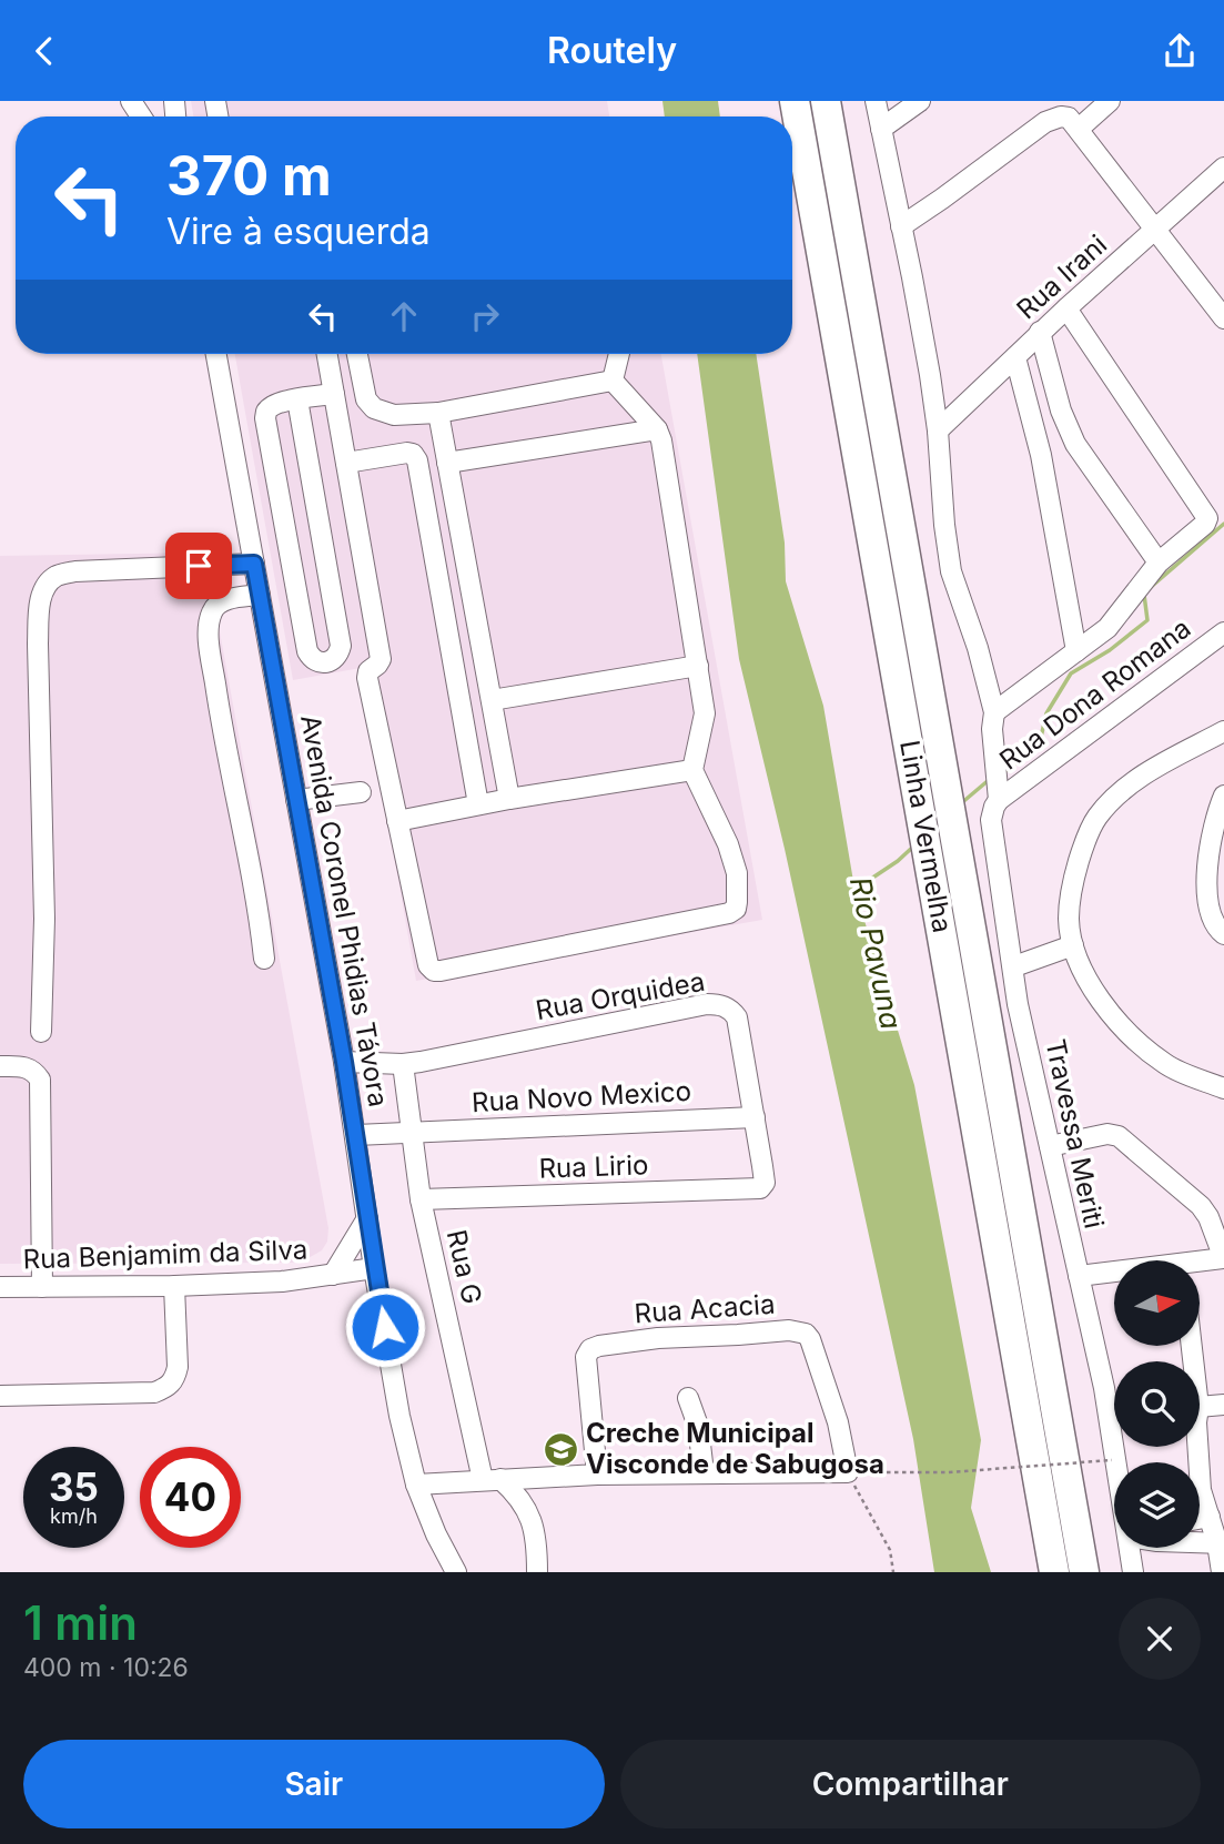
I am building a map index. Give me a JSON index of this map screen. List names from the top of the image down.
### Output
{
  "streets": {
    "highway": ["Linha Vermelha"],
    "street": [
      "Rua Irani",
      "Rua Dona Romana",
      "Avenida Coronel Phidias Távora",
      "Rua Orquidea",
      "Rua Novo Mexico",
      "Travessa Meriti",
      "Rua Lirio",
      "Rua Benjamim da Silva",
      "Rua G",
      "Rua Acacia"
    ]
  },
  "crossings": [
    ["Rua Irani", "Travessa Meriti"],
    ["Rua Dona Romana", "Travessa Meriti"],
    ["Avenida Coronel Phidias Távora", "Rua Orquidea"],
    ["Avenida Coronel Phidias Távora", "Rua Benjamim da Silva"],
    ["Rua Orquidea", "Rua Novo Mexico"],
    ["Rua Orquidea", "Rua Lirio"],
    ["Rua Orquidea", "Rua G"],
    ["Rua Novo Mexico", "Rua G"],
    ["Rua Lirio", "Rua G"]
  ],
  "water": ["Rio Pavuna"],
  "places": {
    "school or university": ["Creche Municipal Visconde de Sabugosa"]
  },
  "north": "right",
  "page": {
    "header": "Routely",
    "turn": ["370 m", "Vire à esquerda"],
    "speed": "35 km/h",
    "limit": "40",
    "heading": ["1 min", "400 m · 10:26"],
    "buttons": ["Sair", "Compartilhar"]
  }
}
